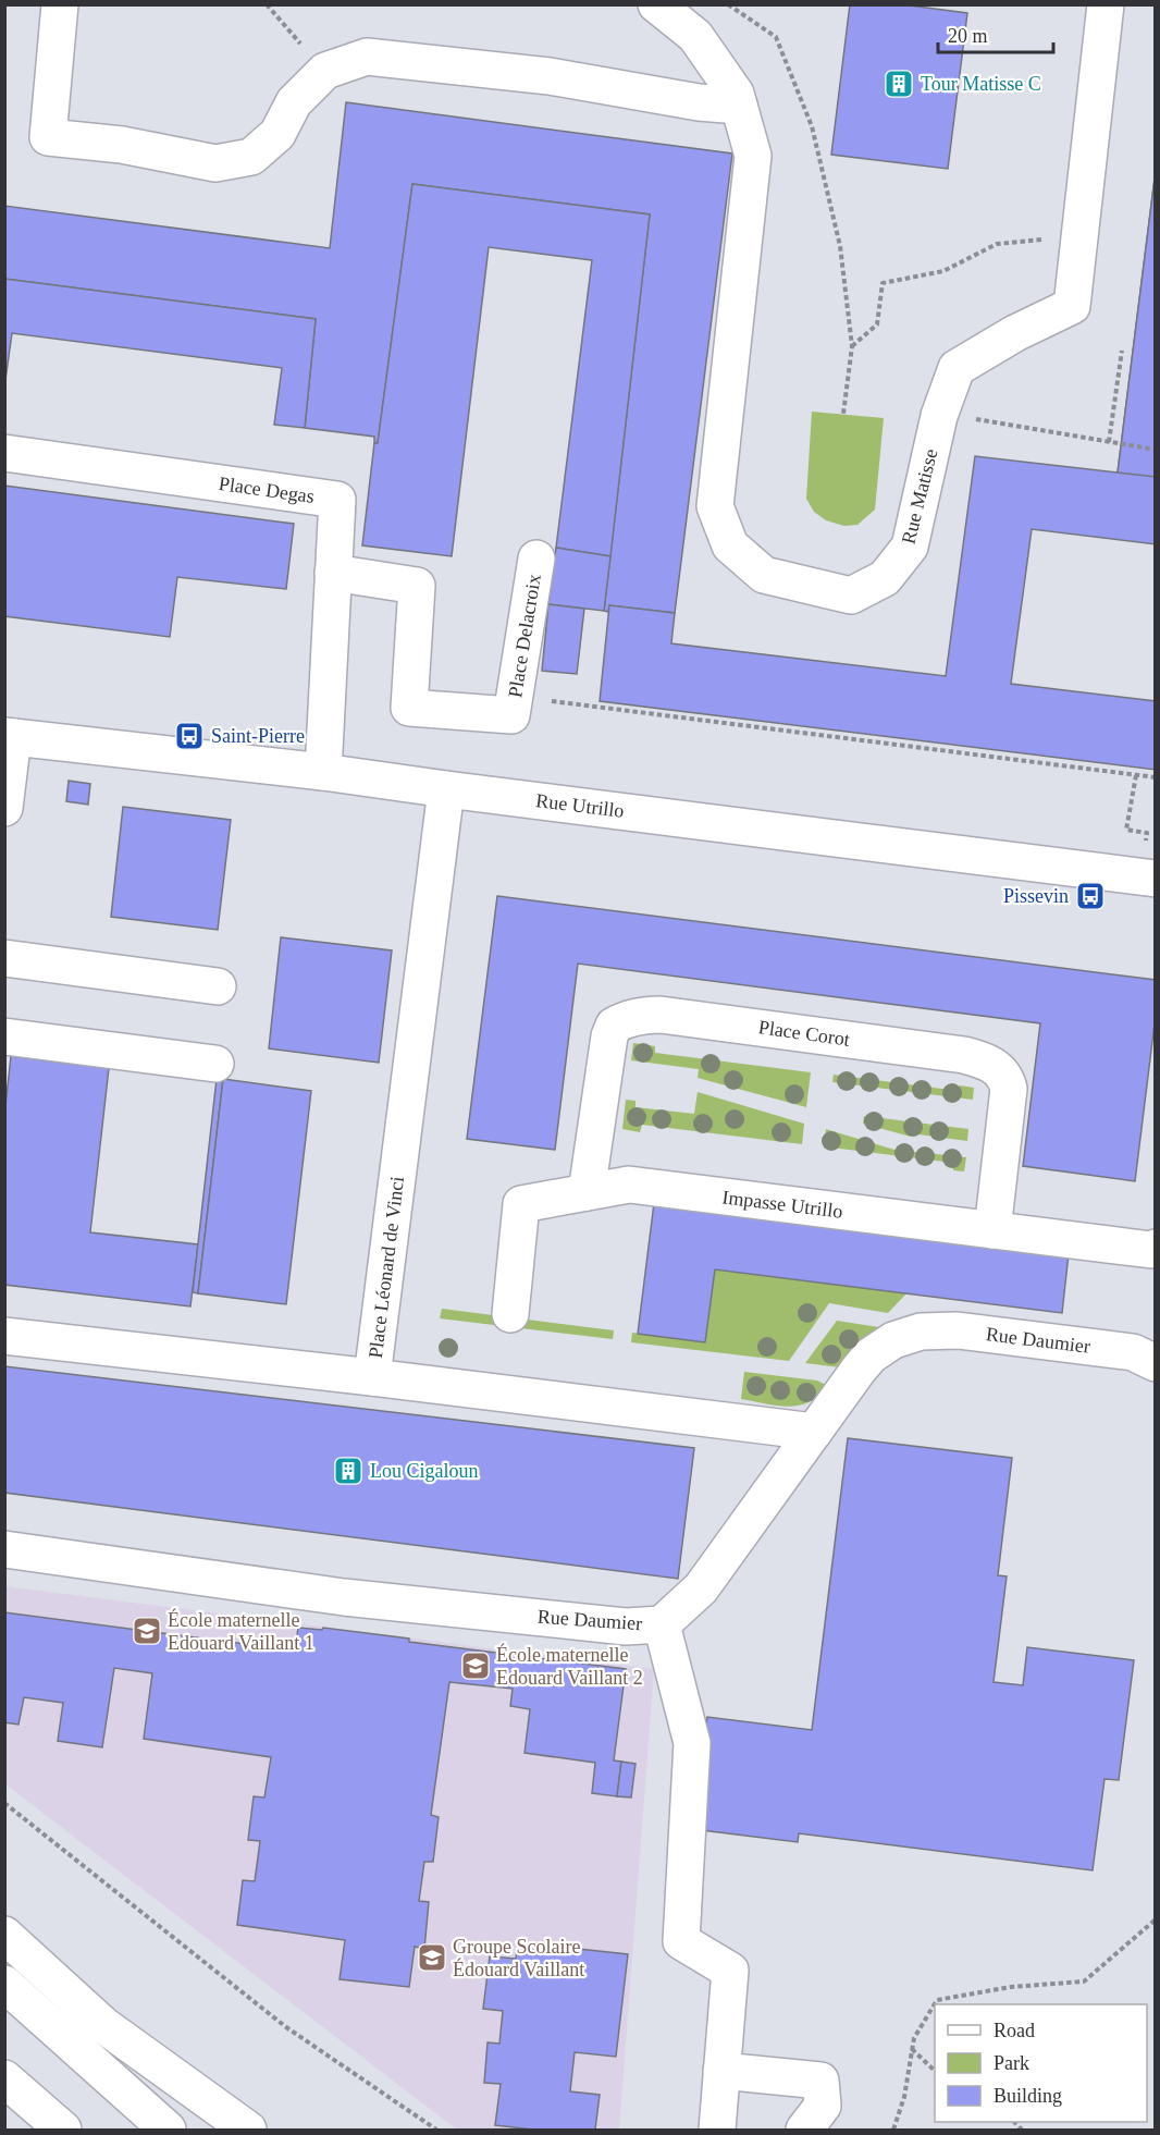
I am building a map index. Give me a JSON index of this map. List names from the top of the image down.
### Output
{
  "streets": {
    "street": [
      "Place Degas",
      "Rue Matisse",
      "Place Delacroix",
      "Rue Utrillo",
      "Place Corot",
      "Impasse Utrillo",
      "Place Léonard de Vinci",
      "Rue Daumier"
    ]
  },
  "crossings": [
    ["Place Degas", "Place Delacroix"],
    ["Place Degas", "Rue Utrillo"],
    ["Rue Utrillo", "Place Léonard de Vinci"],
    ["Place Corot", "Impasse Utrillo"]
  ],
  "places": {
    "building": ["Tour Matisse C", "Lou Cigaloun"],
    "bus stop": ["Saint-Pierre", "Pissevin"],
    "school or university": ["École maternelle Edouard Vaillant 1", "École maternelle Edouard Vaillant 2", "Groupe Scolaire Édouard Vaillant"]
  },
  "legend": ["Road", "Park", "Building"],
  "scale_bar": "20 m"
}
